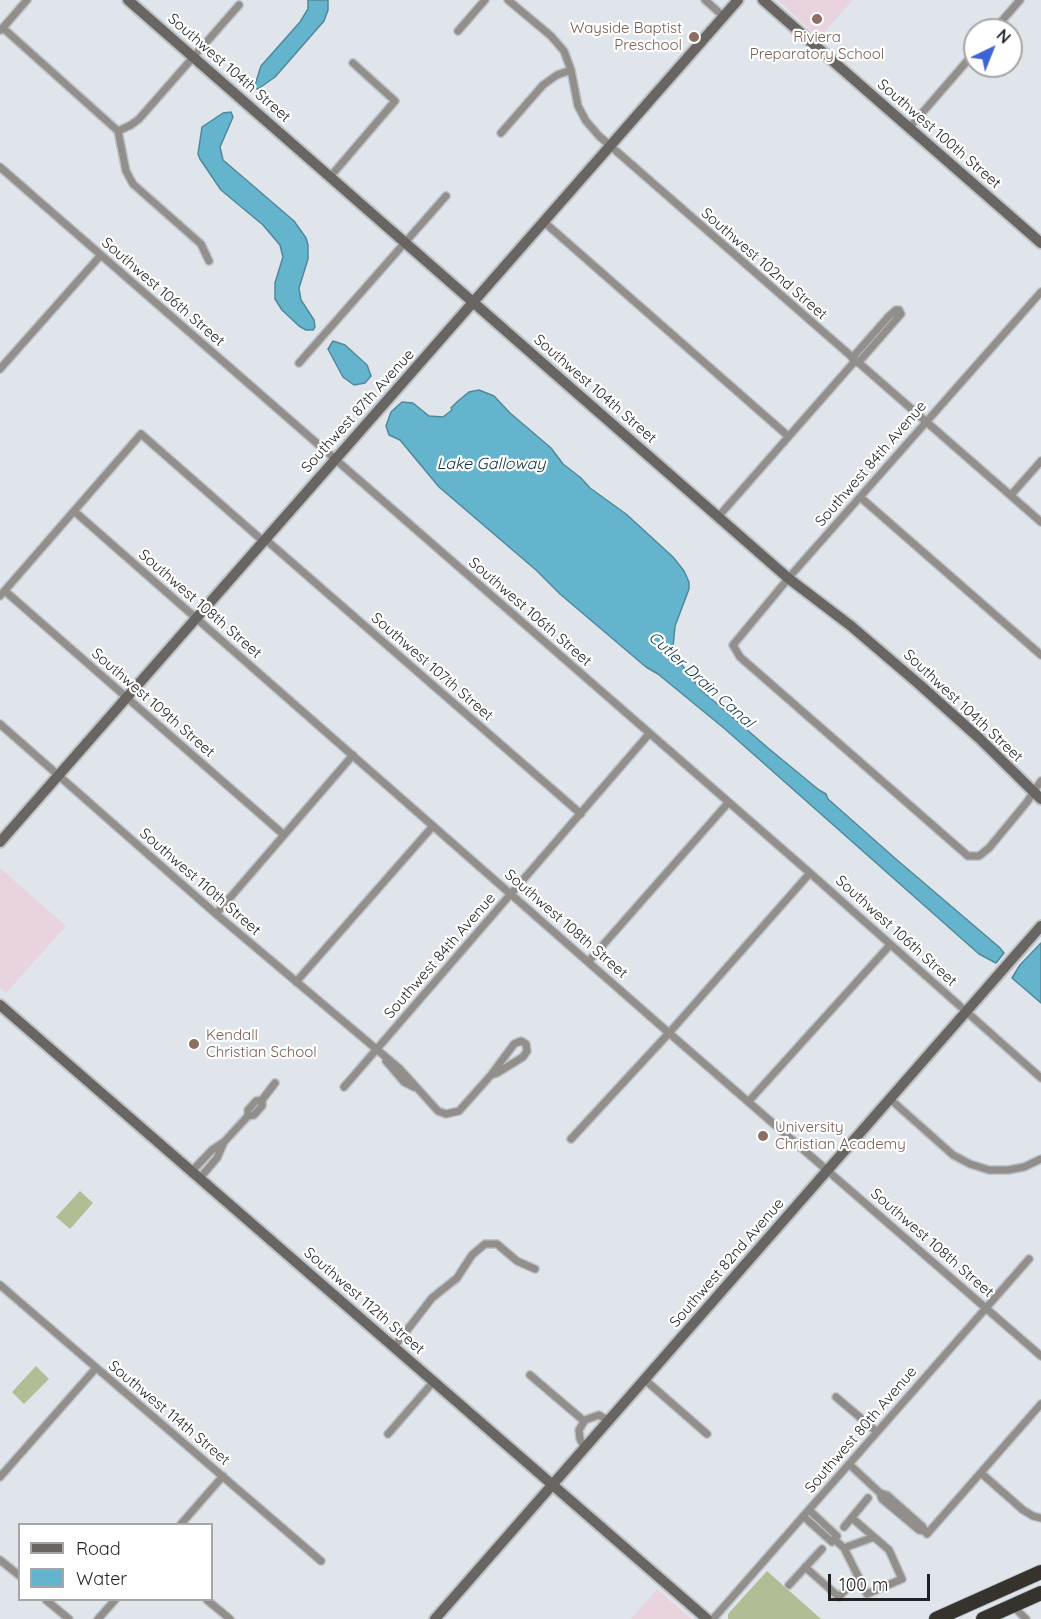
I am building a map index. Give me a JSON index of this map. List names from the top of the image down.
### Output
{
  "streets": {
    "street": [
      "Southwest 104th Street",
      "Southwest 100th Street",
      "Southwest 102nd Street",
      "Southwest 106th Street",
      "Southwest 87th Avenue",
      "Southwest 84th Avenue",
      "Southwest 108th Street",
      "Southwest 107th Street",
      "Southwest 109th Street",
      "Southwest 110th Street",
      "Southwest 82nd Avenue",
      "Southwest 112th Street",
      "Southwest 114th Street",
      "Southwest 80th Avenue"
    ]
  },
  "crossings": [
    ["Southwest 104th Street", "Southwest 87th Avenue"],
    ["Southwest 104th Street", "Southwest 84th Avenue"],
    ["Southwest 102nd Street", "Southwest 87th Avenue"],
    ["Southwest 102nd Street", "Southwest 84th Avenue"],
    ["Southwest 106th Street", "Southwest 87th Avenue"],
    ["Southwest 106th Street", "Southwest 84th Avenue"],
    ["Southwest 106th Street", "Southwest 82nd Avenue"],
    ["Southwest 87th Avenue", "Southwest 108th Street"],
    ["Southwest 87th Avenue", "Southwest 107th Street"],
    ["Southwest 87th Avenue", "Southwest 109th Street"],
    ["Southwest 87th Avenue", "Southwest 110th Street"],
    ["Southwest 84th Avenue", "Southwest 108th Street"],
    ["Southwest 84th Avenue", "Southwest 107th Street"],
    ["Southwest 84th Avenue", "Southwest 110th Street"],
    ["Southwest 108th Street", "Southwest 107th Street"],
    ["Southwest 108th Street", "Southwest 82nd Avenue"],
    ["Southwest 108th Street", "Southwest 80th Avenue"],
    ["Southwest 82nd Avenue", "Southwest 112th Street"]
  ],
  "water": ["Lake Galloway", "Cutler Drain Canal"],
  "places": [
    "Riviera Preparatory School",
    "Wayside Baptist Preschool",
    "Kendall Christian School",
    "University Christian Academy"
  ],
  "legend": ["Road", "Water"],
  "scale_bar": "100 m",
  "north": "top right"
}
